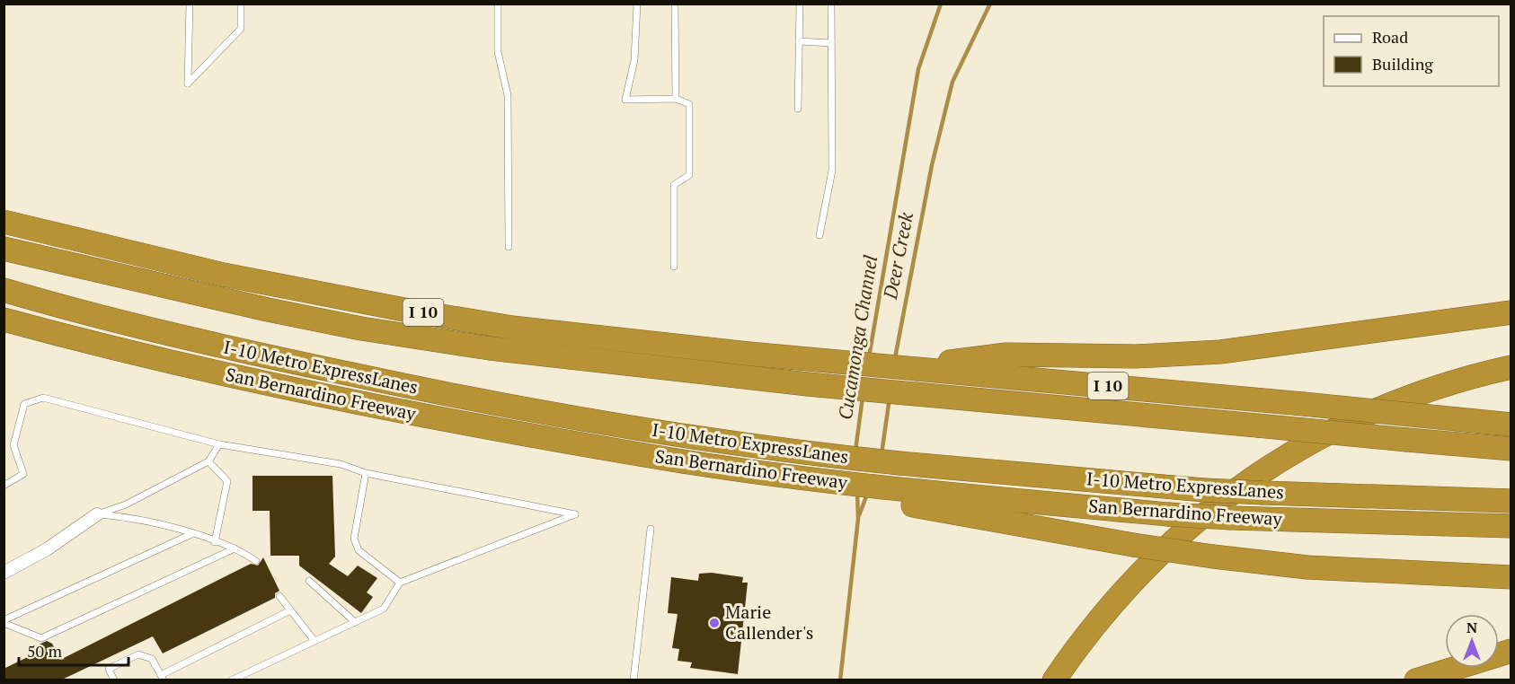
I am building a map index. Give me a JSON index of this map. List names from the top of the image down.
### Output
{
  "streets": {
    "highway": ["I 10", "I-10 Metro ExpressLanes", "San Bernardino Freeway"]
  },
  "water": ["Deer Creek", "Cucamonga Channel"],
  "places": ["Marie Callender's"],
  "legend": ["Road", "Building"],
  "scale_bar": "50 m",
  "north": "top"
}
